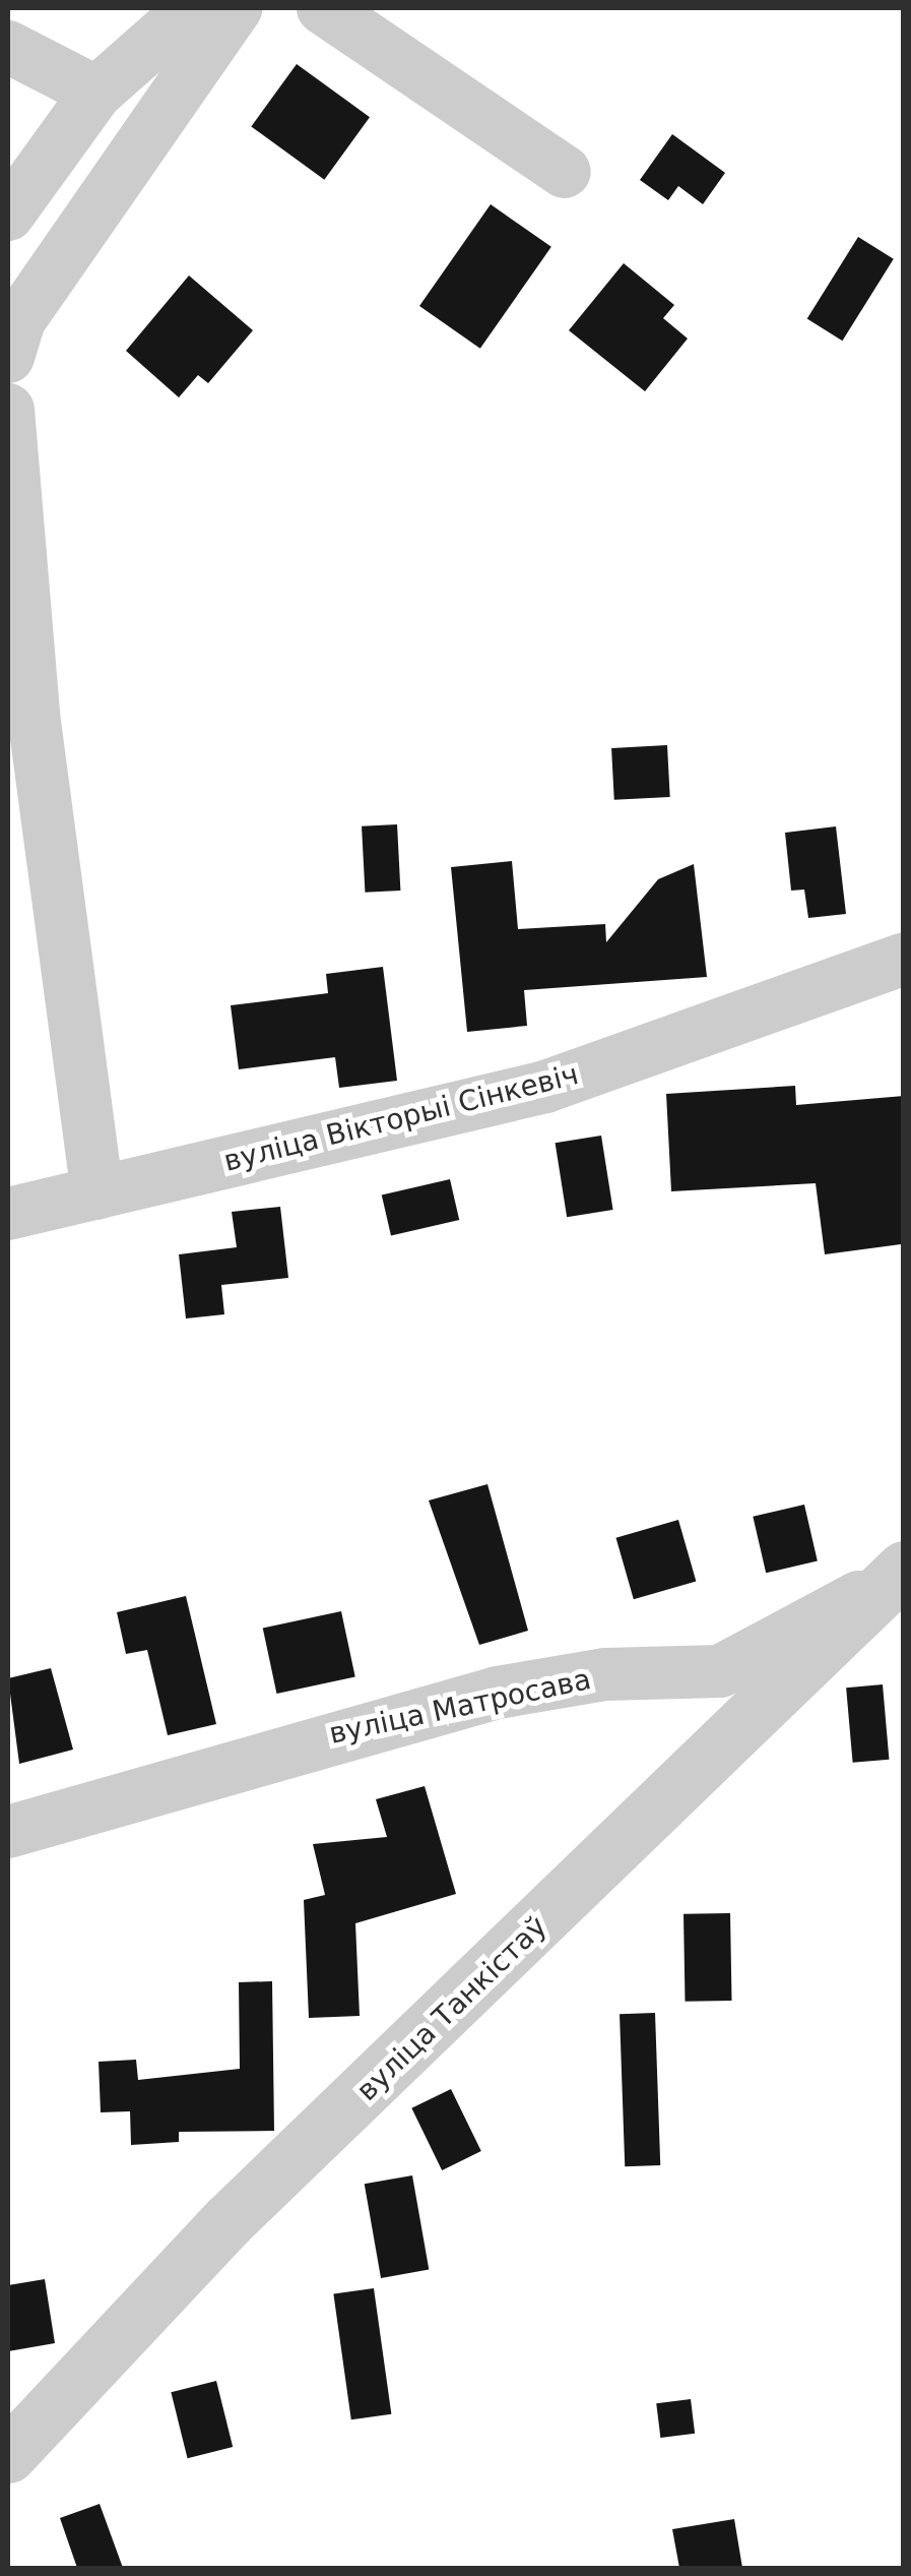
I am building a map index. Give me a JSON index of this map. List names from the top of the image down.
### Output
{
  "streets": {
    "street": ["вуліца Вікторыі Сінкевіч", "вуліца Матросава", "вуліца Танкістаў"]
  },
  "crossings": [
    ["вуліца Матросава", "вуліца Танкістаў"]
  ]
}
